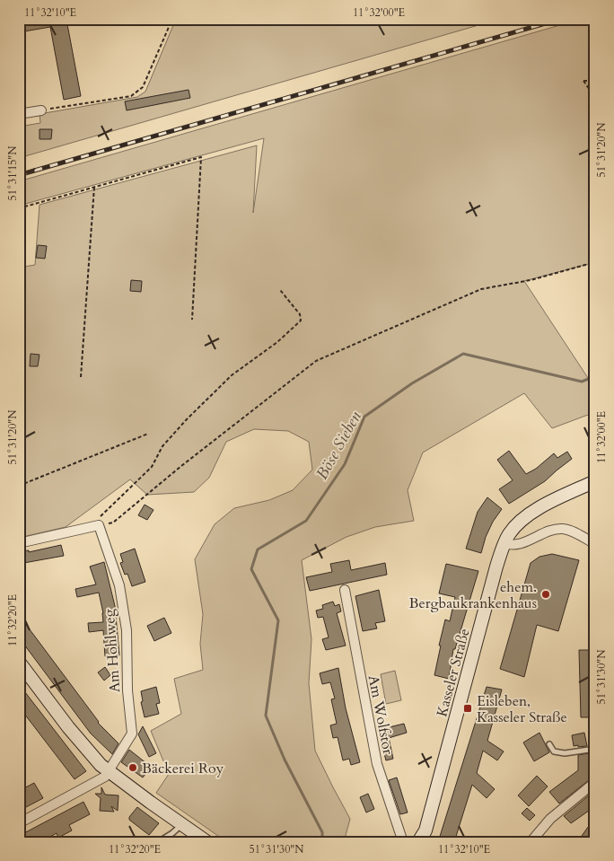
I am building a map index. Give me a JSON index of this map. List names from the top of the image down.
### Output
{
  "streets": {
    "main road": ["Kasseler Straße"],
    "street": ["Am Hohlweg", "Am Wolfstor"]
  },
  "water": ["Böse Sieben"],
  "places": {
    "other": ["ehem. Bergbaukrankenhaus", "Bäckerei Roy"],
    "transit": ["Eisleben, Kasseler Straße"]
  },
  "coordinates": [
    "11°32'10\"E",
    "11°32'00\"E",
    "51°31'20\"N",
    "51°31'15\"N",
    "11°32'20\"E",
    "51°31'30\"N"
  ]
}
